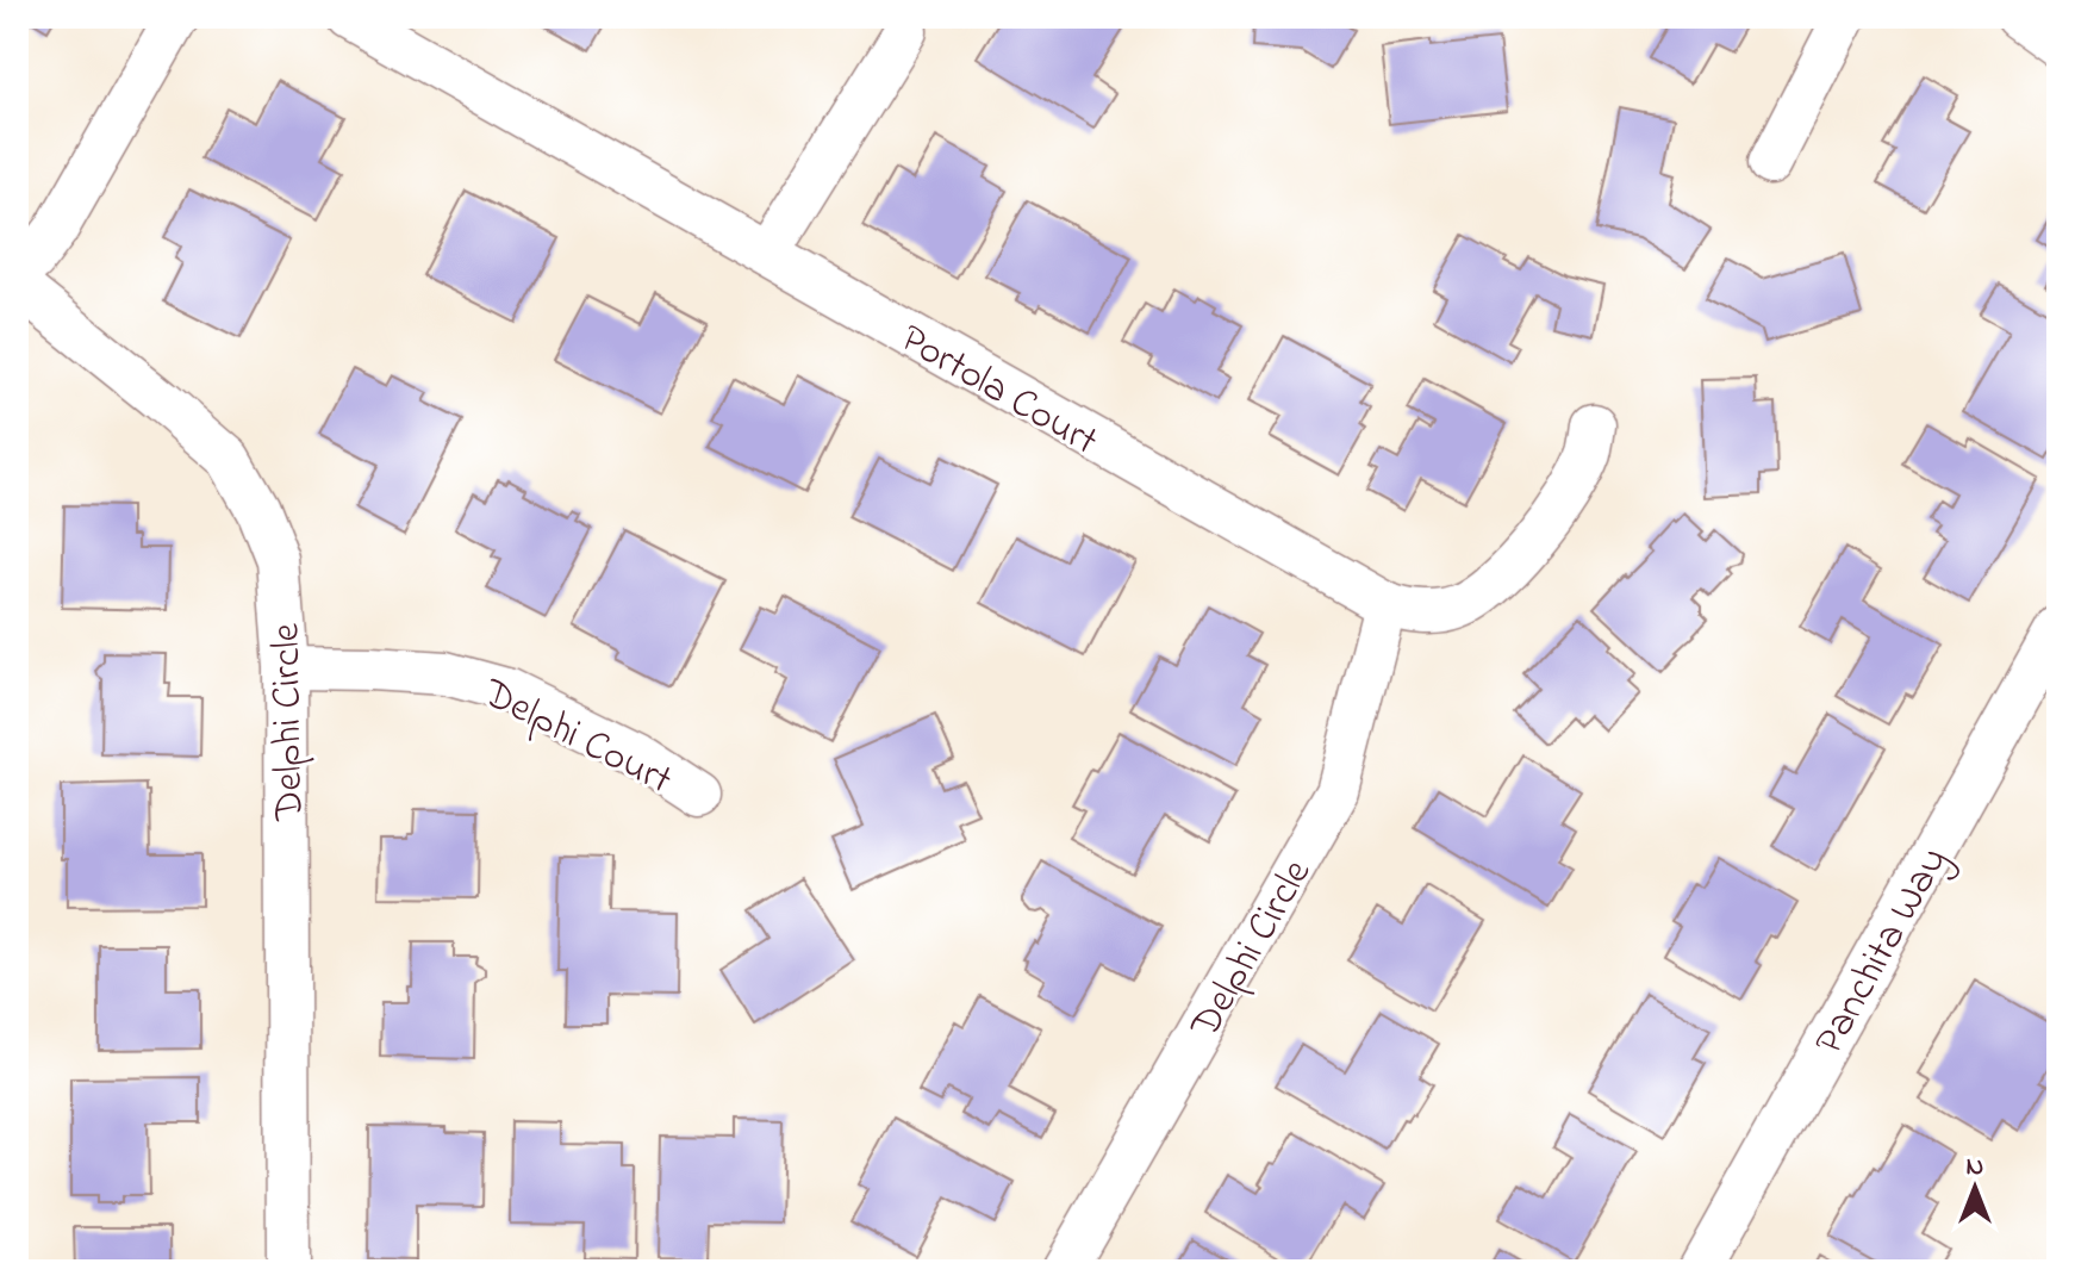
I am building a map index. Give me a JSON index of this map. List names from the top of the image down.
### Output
{
  "streets": {
    "street": [
      "Portola Court",
      "Delphi Circle",
      "Delphi Court",
      "Panchita Way"
    ]
  },
  "crossings": [
    ["Portola Court", "Delphi Circle"],
    ["Delphi Circle", "Delphi Court"]
  ],
  "north": "top"
}
